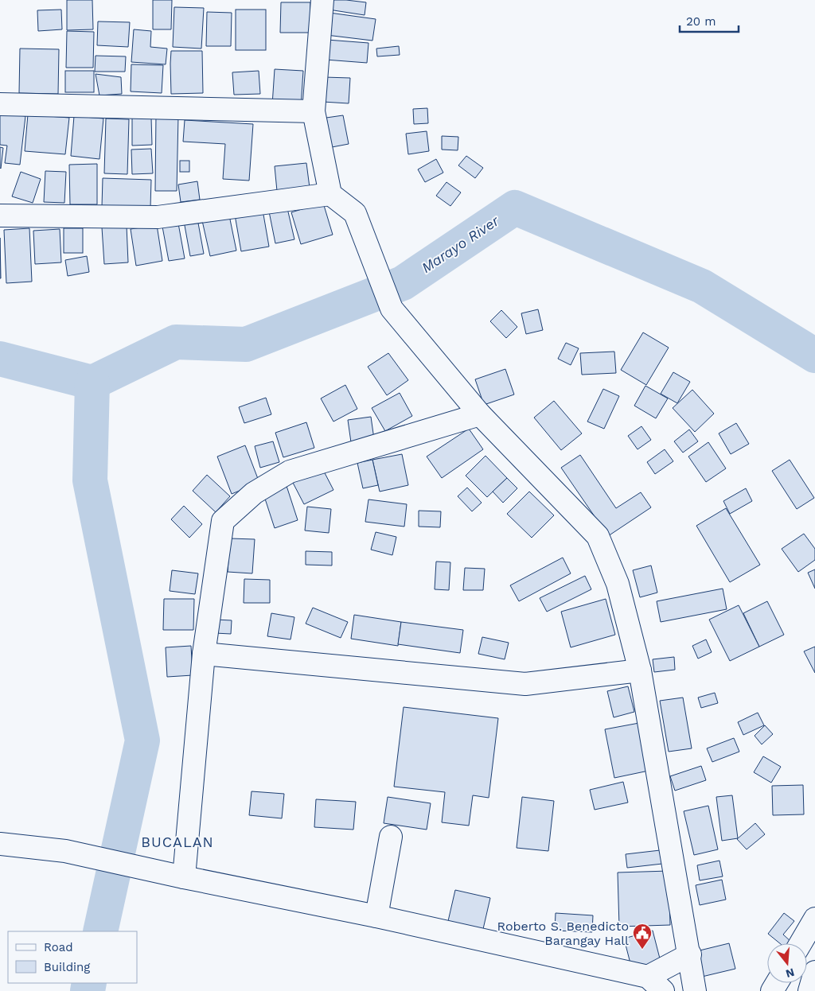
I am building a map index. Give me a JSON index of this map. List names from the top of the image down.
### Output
{
  "districts": ["BUCALAN"],
  "water": ["Marayo River"],
  "places": {
    "public building": ["Roberto S. Benedicto Barangay Hall"]
  },
  "legend": ["Road", "Building"],
  "scale_bar": "20 m",
  "north": "bottom"
}
